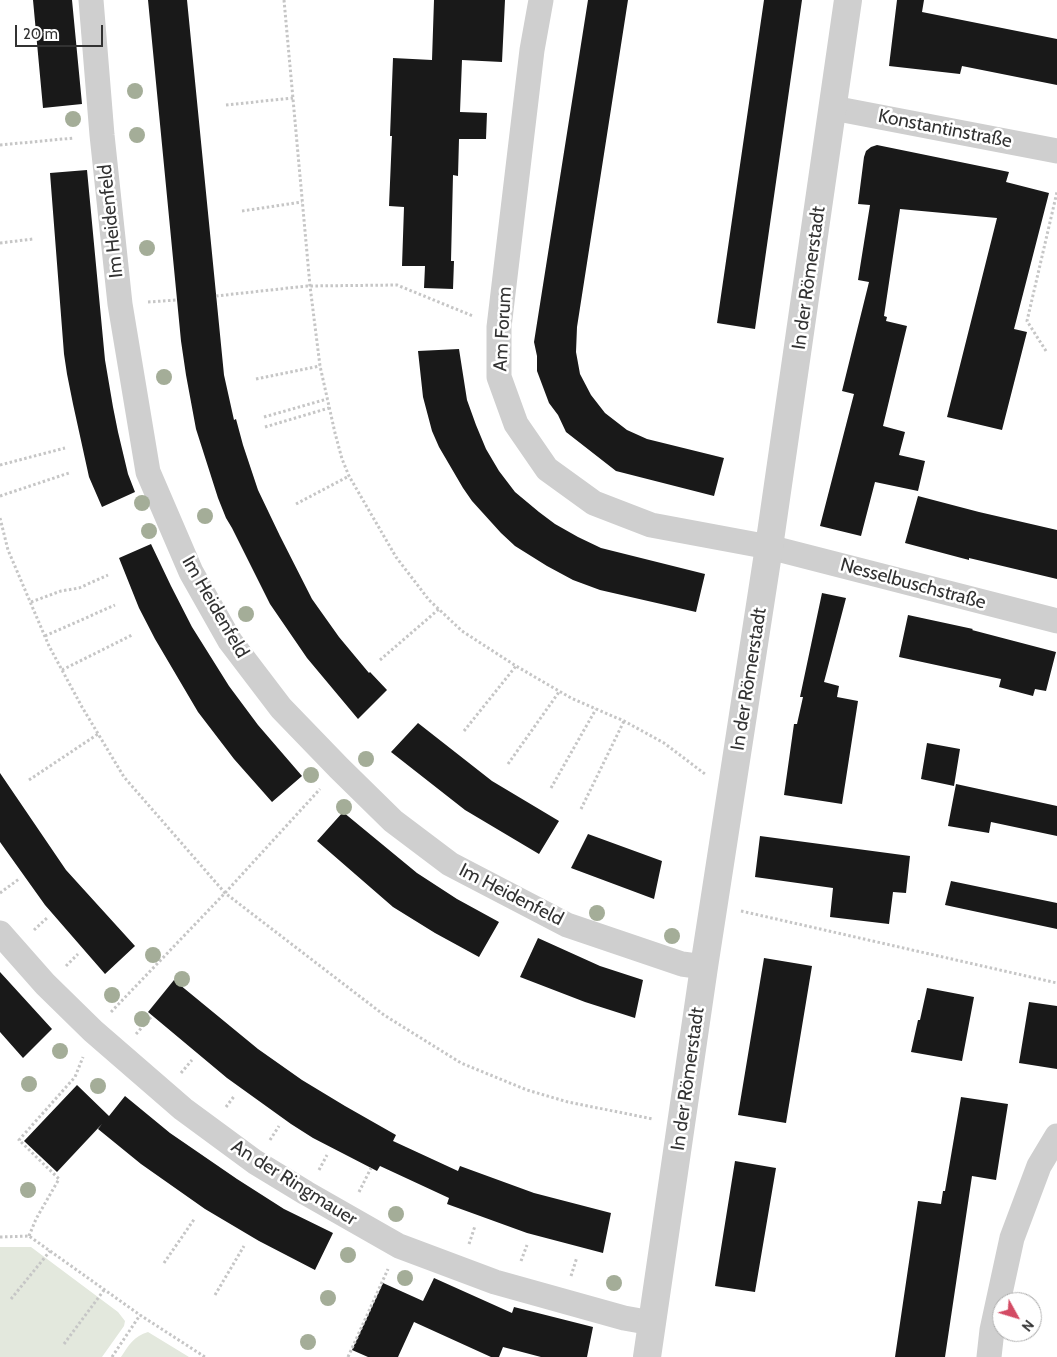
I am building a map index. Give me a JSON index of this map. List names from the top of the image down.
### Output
{
  "streets": {
    "street": [
      "Konstantinstraße",
      "Im Heidenfeld",
      "In der Römerstadt",
      "Am Forum",
      "Nesselbuschstraße",
      "An der Ringmauer"
    ]
  },
  "crossings": [
    ["Konstantinstraße", "In der Römerstadt"],
    ["Im Heidenfeld", "In der Römerstadt"],
    ["In der Römerstadt", "Am Forum"],
    ["In der Römerstadt", "Nesselbuschstraße"],
    ["In der Römerstadt", "An der Ringmauer"],
    ["Am Forum", "Nesselbuschstraße"]
  ],
  "scale_bar": "20 m",
  "north": "bottom right"
}
